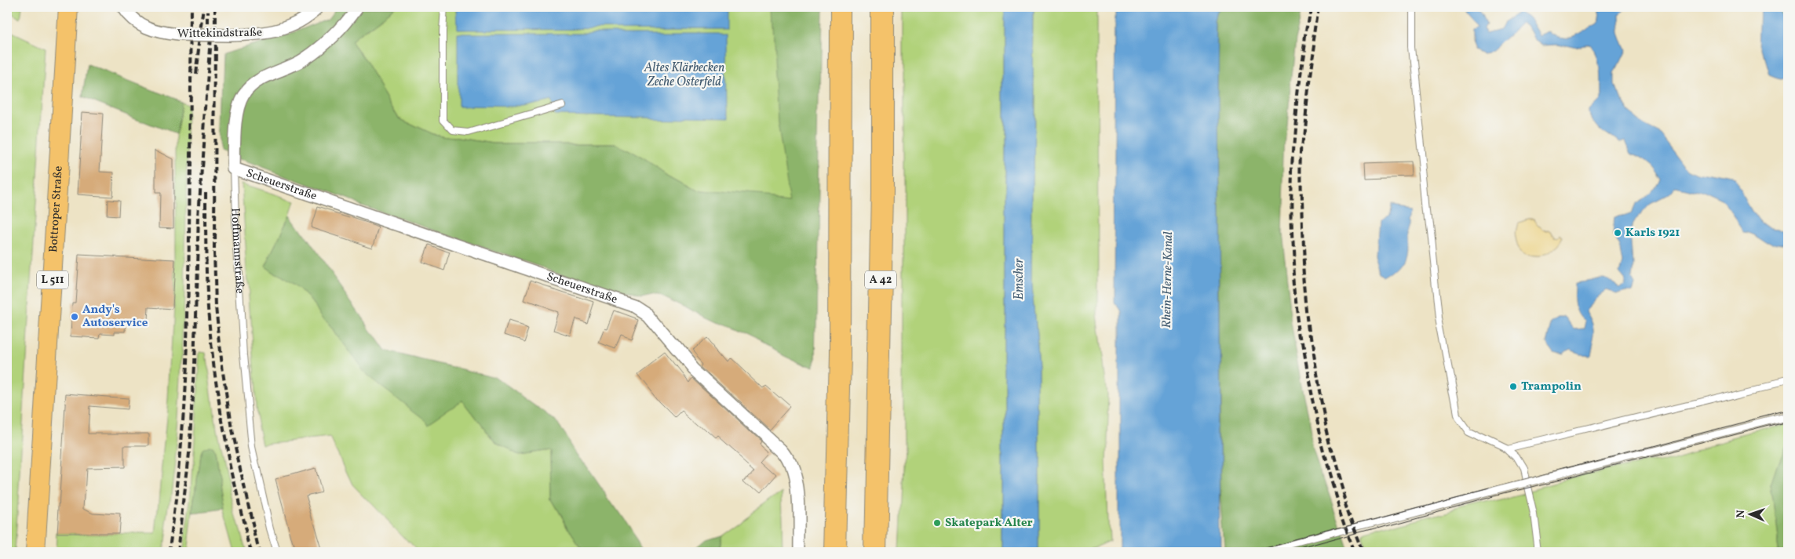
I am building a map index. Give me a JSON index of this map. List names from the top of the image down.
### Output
{
  "streets": {
    "highway": ["A 42"],
    "main road": ["Bottroper Straße", "L 511"],
    "street": ["Wittekindstraße", "Scheuerstraße", "Hoffmannstraße"]
  },
  "crossings": [
    ["Scheuerstraße", "Hoffmannstraße"]
  ],
  "water": ["Altes Klärbecken Zeche Osterfeld", "Emscher", "Rhein-Herne-Kanal"],
  "places": [
    "Karls 1921",
    "Andy's Autoservice",
    "Trampolin",
    "Skatepark Alter"
  ],
  "north": "left"
}
